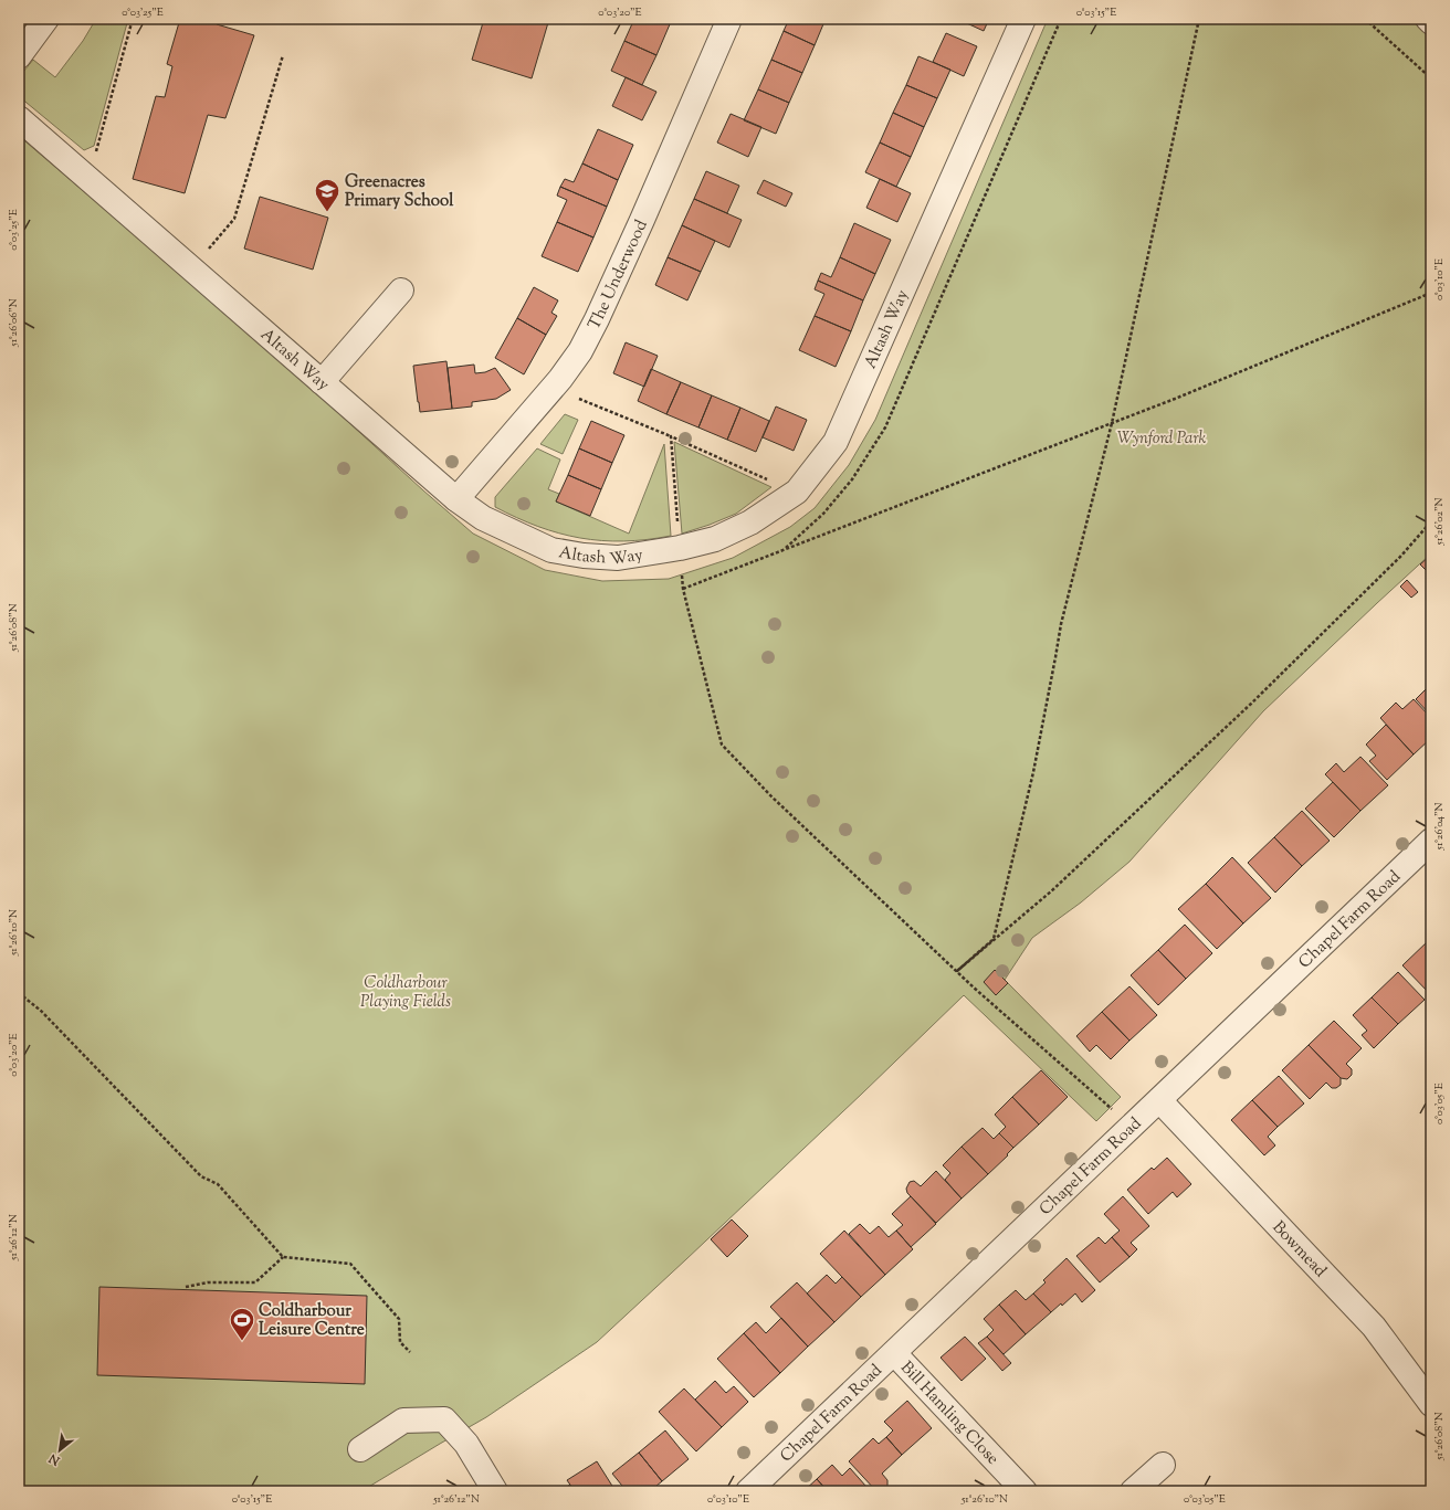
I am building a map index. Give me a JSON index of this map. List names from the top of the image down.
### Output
{
  "streets": {
    "street": [
      "The Underwood",
      "Altash Way",
      "Chapel Farm Road",
      "Bowmead",
      "Bill Hamling Close"
    ]
  },
  "crossings": [
    ["The Underwood", "Altash Way"],
    ["Chapel Farm Road", "Bowmead"],
    ["Chapel Farm Road", "Bill Hamling Close"]
  ],
  "parks": ["Wynford Park", "Coldharbour Playing Fields"],
  "places": {
    "school or university": ["Greenacres Primary School"],
    "sports": ["Coldharbour Leisure Centre"]
  },
  "north": "bottom left",
  "coordinates": [
    "0°03'25\"E",
    "0°03'20\"E",
    "0°03'15\"E",
    "0°03'10\"E",
    "51°26'06\"N",
    "51°26'02\"N",
    "51°26'08\"N",
    "51°26'04\"N",
    "51°26'10\"N",
    "0°03'05\"E",
    "51°26'12\"N"
  ]
}
